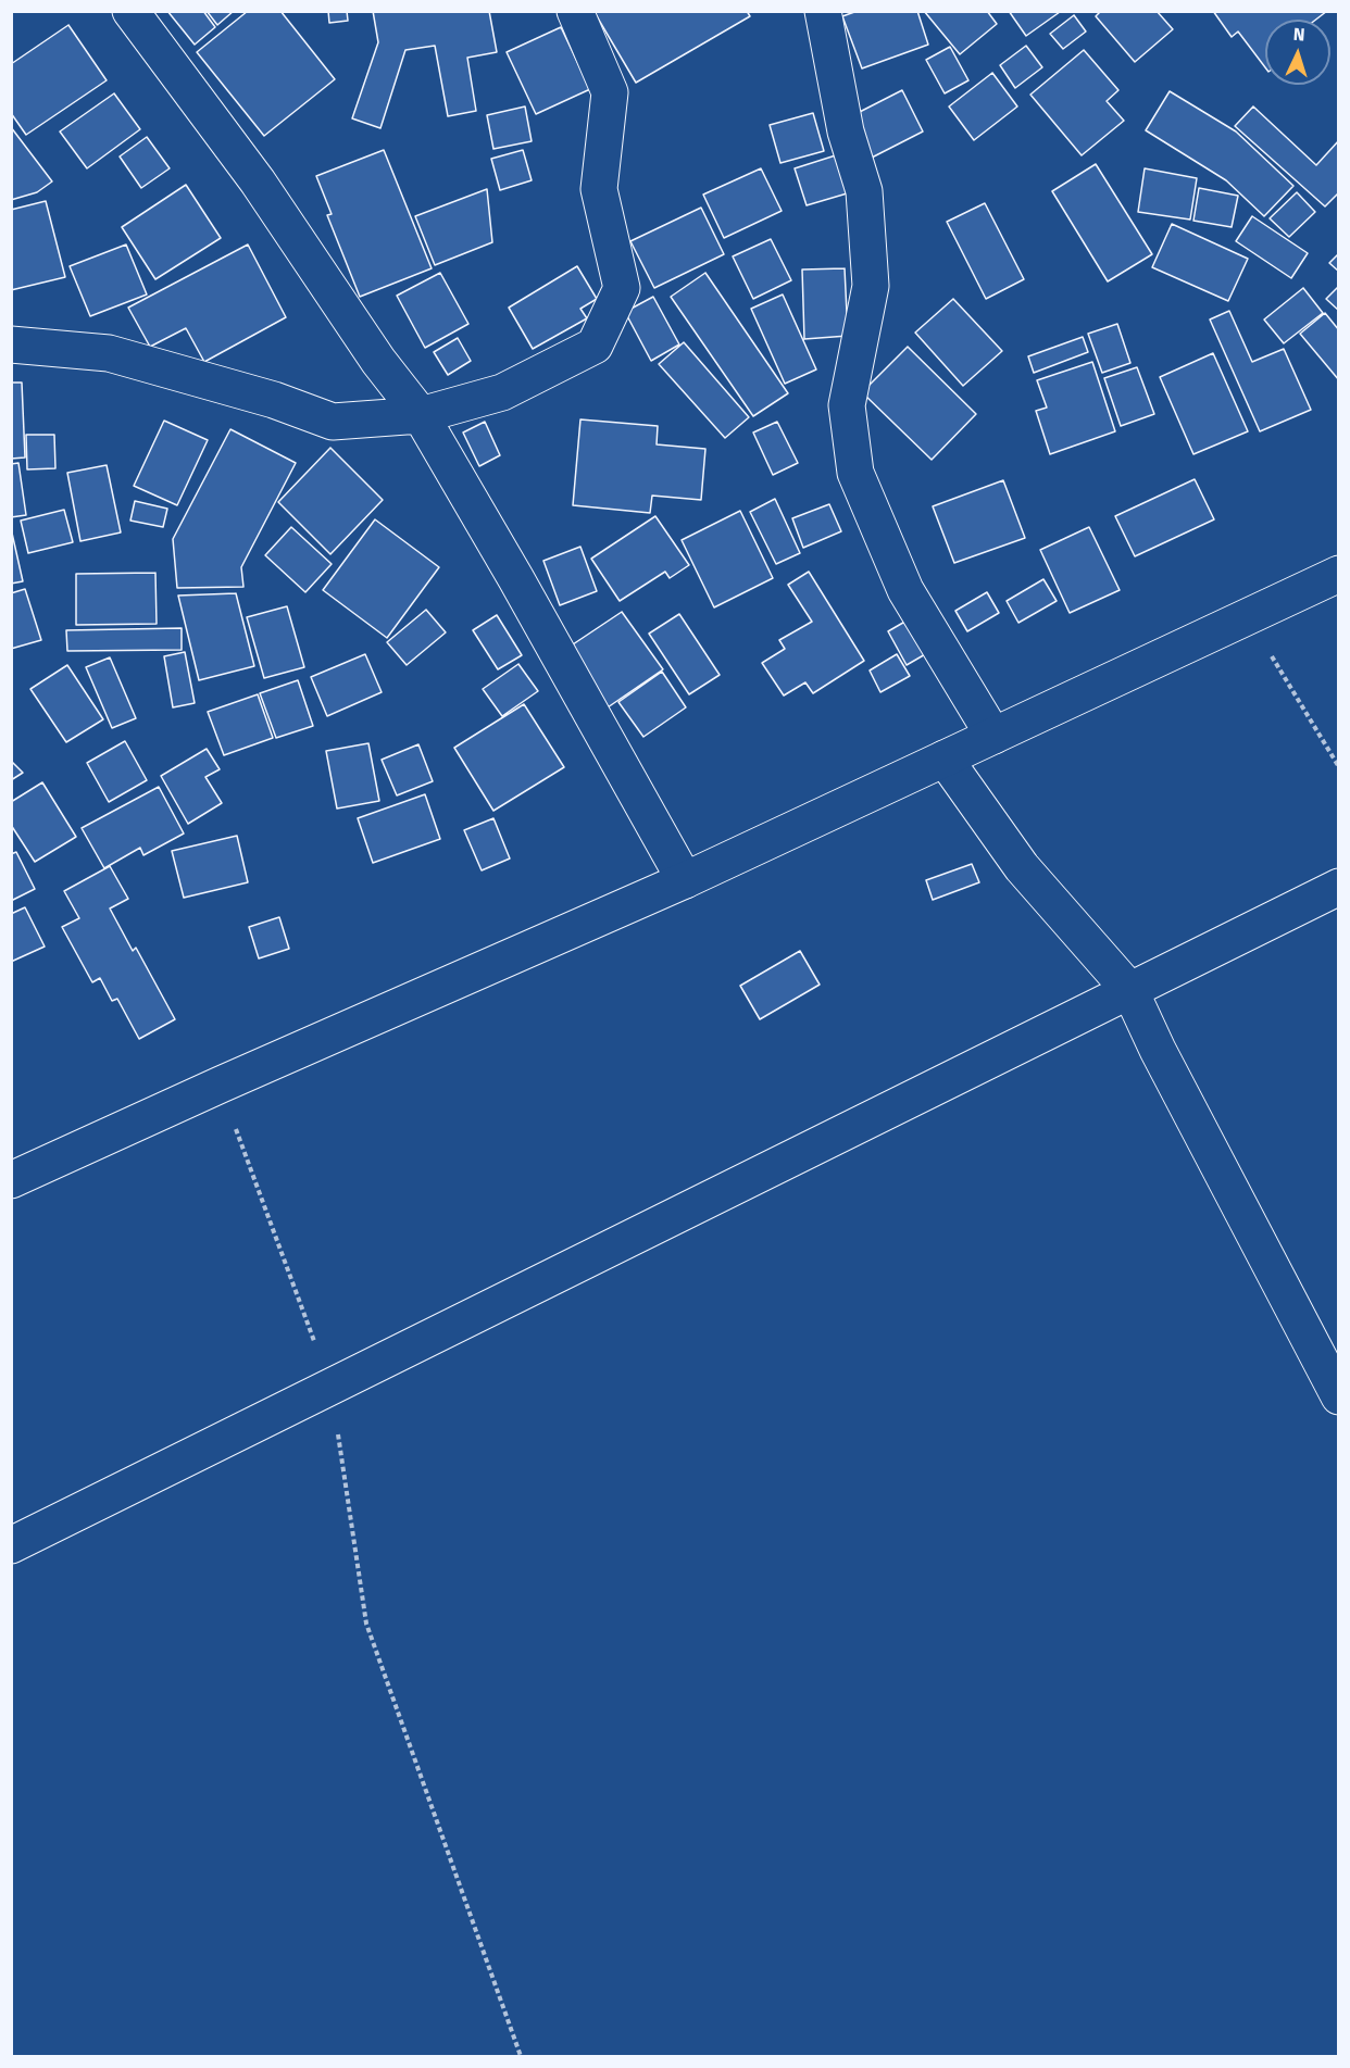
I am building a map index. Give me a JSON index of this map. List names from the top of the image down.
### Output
{
  "north": "top"
}
